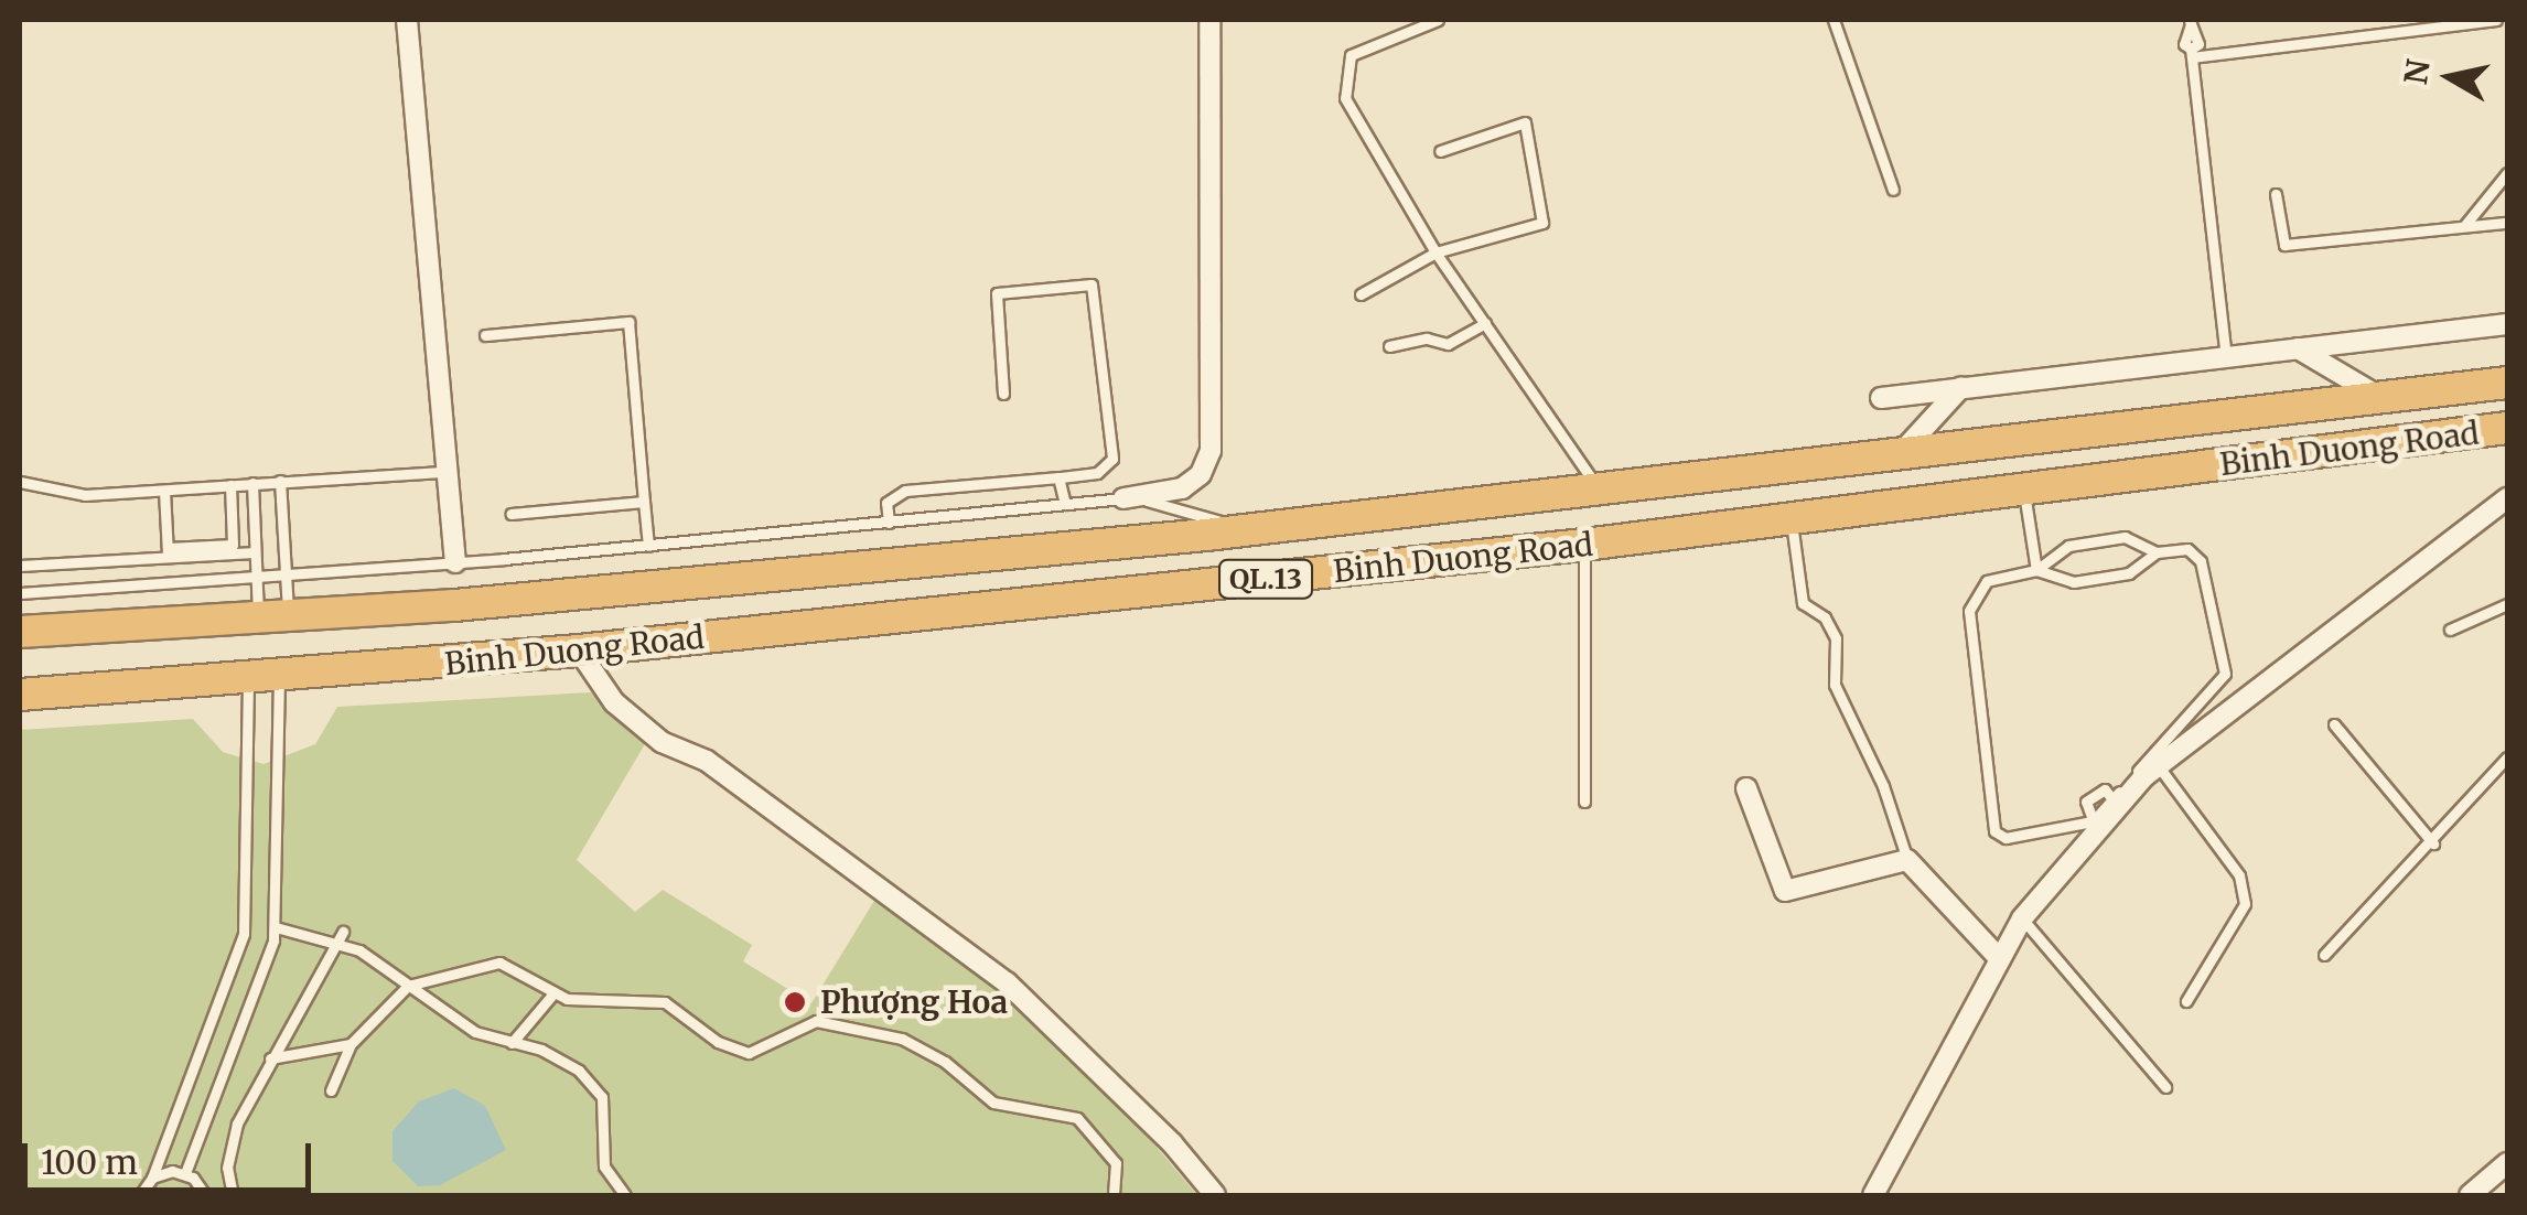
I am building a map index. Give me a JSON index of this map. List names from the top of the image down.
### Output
{
  "streets": {
    "highway": ["Binh Duong Road", "QL.13"]
  },
  "places": ["Phượng Hoa"],
  "scale_bar": "100 m",
  "north": "left"
}
